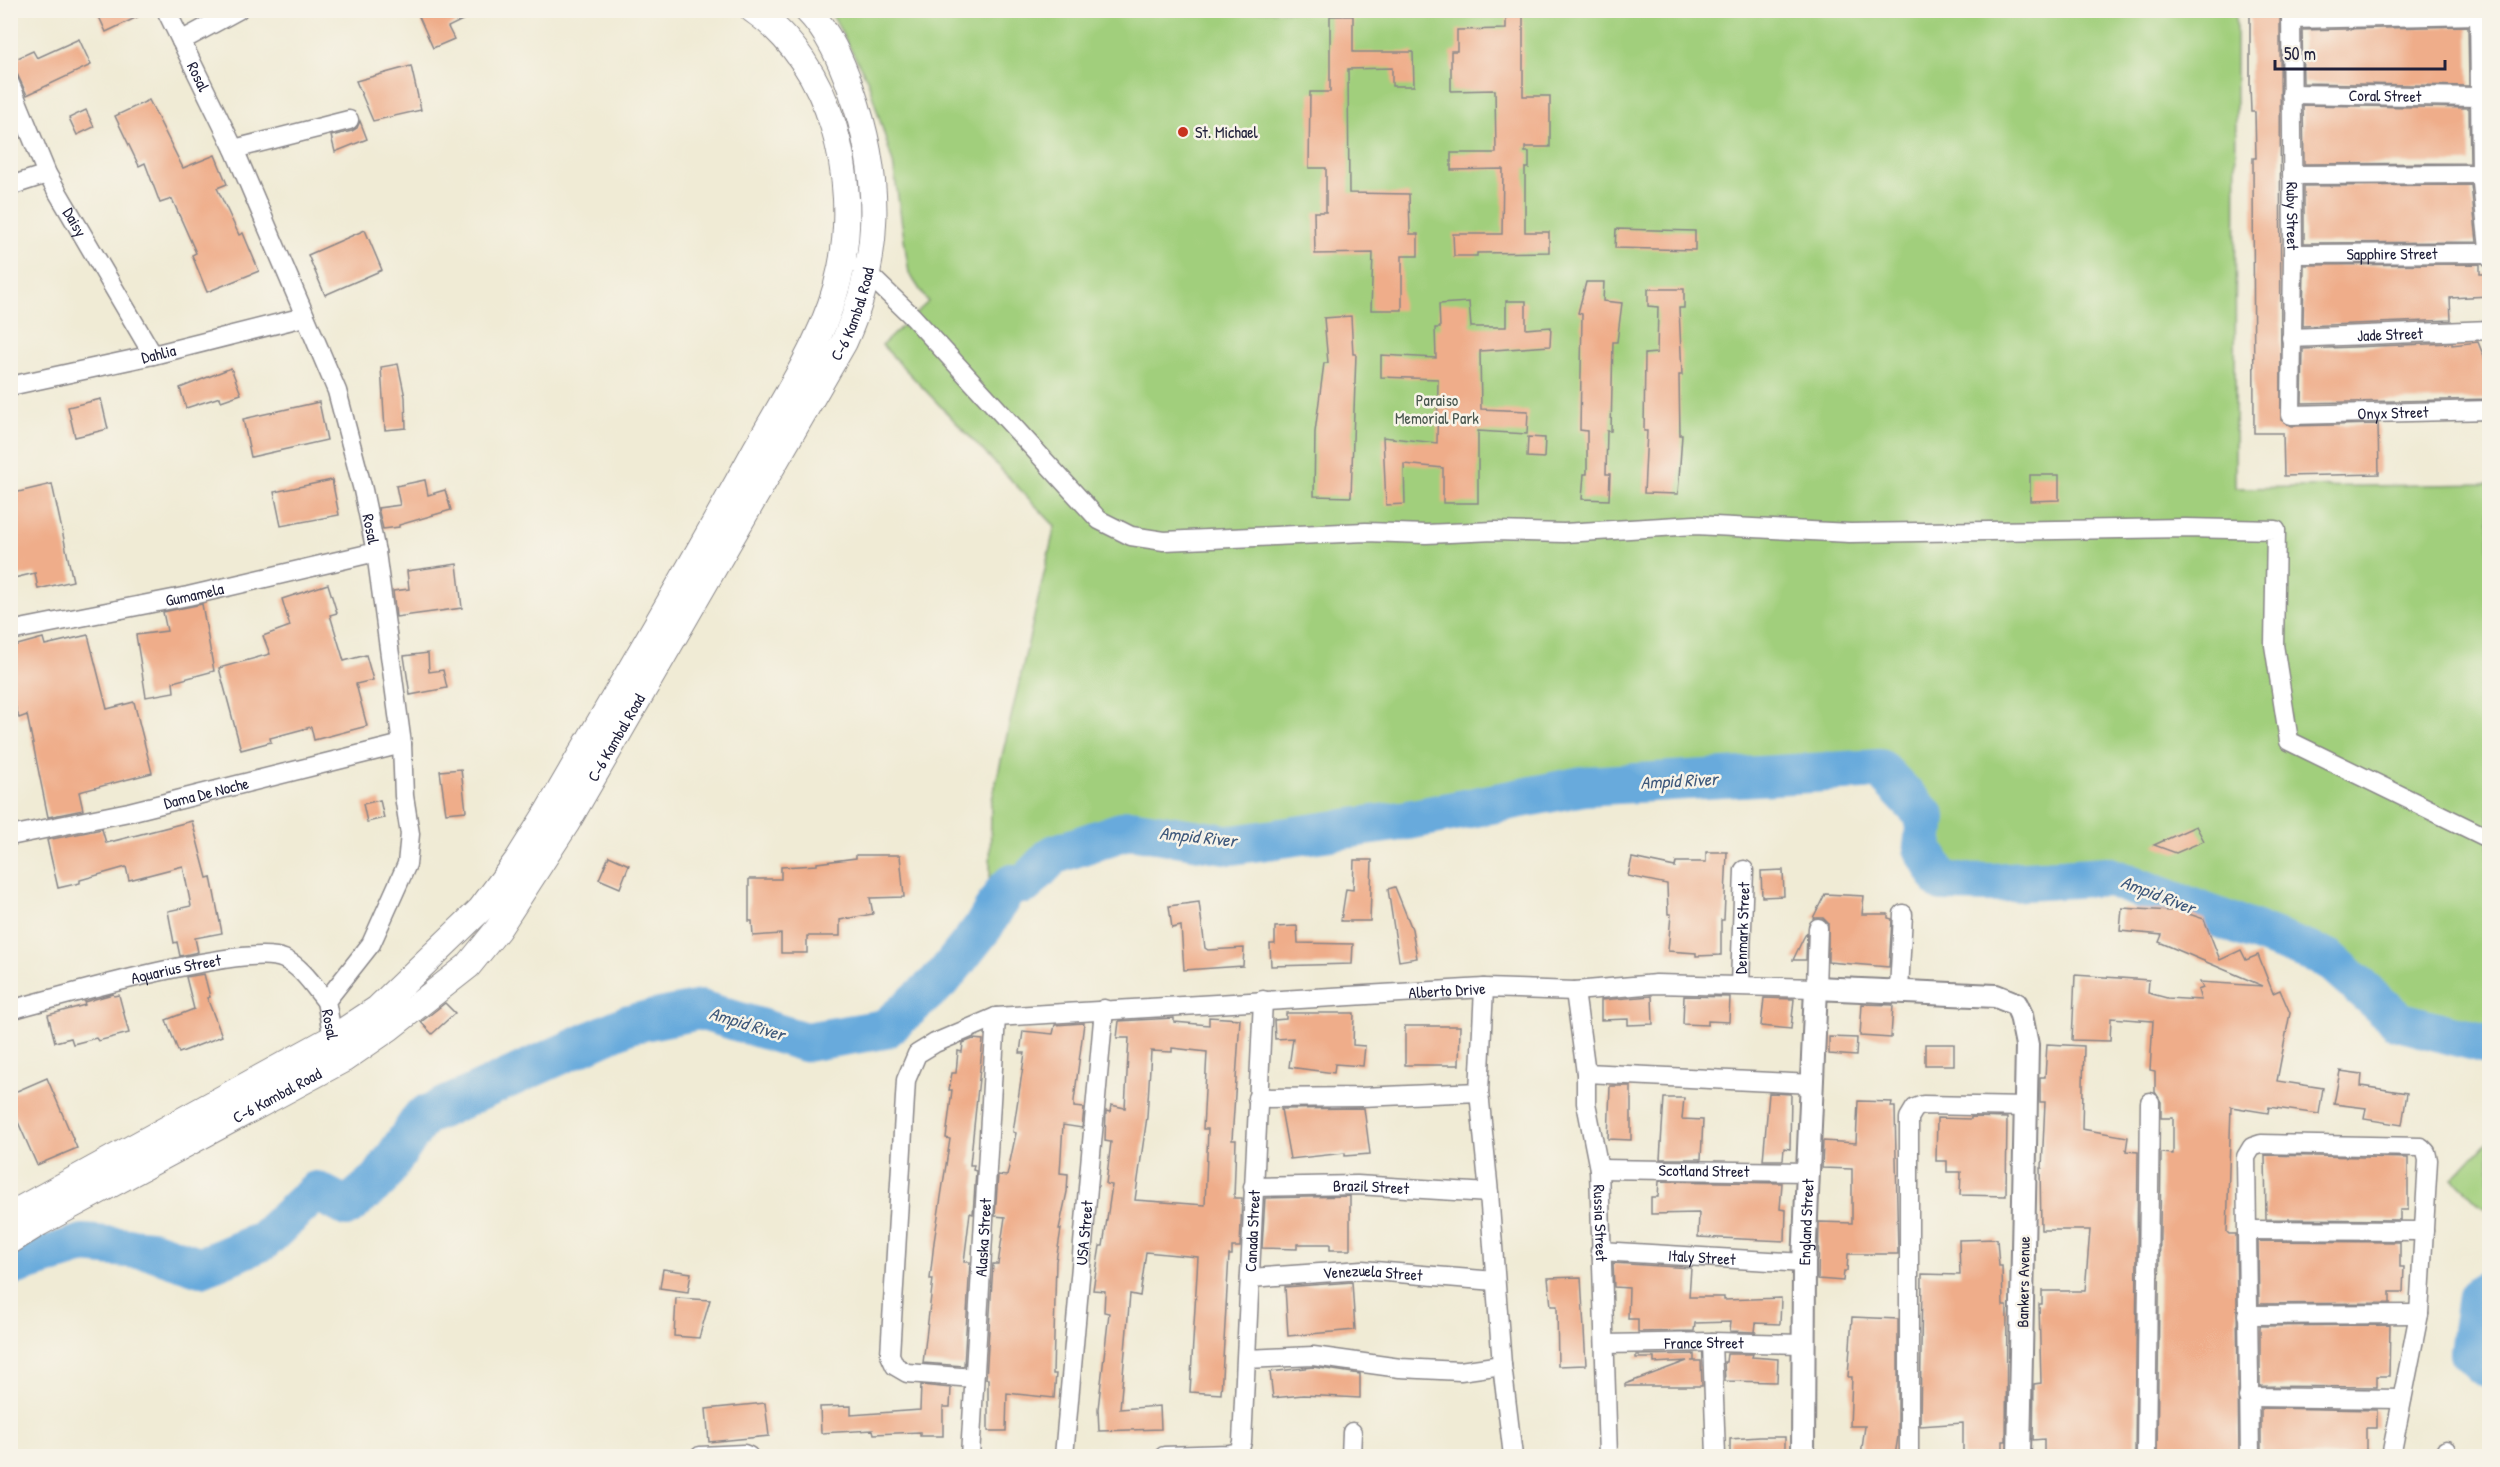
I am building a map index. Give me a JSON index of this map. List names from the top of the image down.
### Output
{
  "streets": {
    "main road": ["C-6 Kambal Road"],
    "street": [
      "Rosal",
      "Coral Street",
      "Ruby Street",
      "Daisy",
      "Sapphire Street",
      "Jade Street",
      "Dahlia",
      "Onyx Street",
      "Gumamela",
      "Dama De Noche",
      "Denmark Street",
      "Aquarius Street",
      "Alberto Drive",
      "Scotland Street",
      "Brazil Street",
      "England Street",
      "Russia Street",
      "Canada Street",
      "USA Street",
      "Alaska Street",
      "Italy Street",
      "Venezuela Street",
      "Bankers Avenue",
      "France Street"
    ]
  },
  "crossings": [
    ["Rosal", "C-6 Kambal Road"],
    ["Rosal", "Dahlia"],
    ["Rosal", "Gumamela"],
    ["Rosal", "Dama De Noche"],
    ["Rosal", "Aquarius Street"],
    ["Coral Street", "Ruby Street"],
    ["Ruby Street", "Sapphire Street"],
    ["Ruby Street", "Jade Street"],
    ["Ruby Street", "Onyx Street"],
    ["Daisy", "Dahlia"],
    ["Denmark Street", "Alberto Drive"],
    ["Alberto Drive", "England Street"],
    ["Alberto Drive", "Russia Street"],
    ["Alberto Drive", "Canada Street"],
    ["Alberto Drive", "USA Street"],
    ["Alberto Drive", "Alaska Street"],
    ["Alberto Drive", "Bankers Avenue"],
    ["Scotland Street", "England Street"],
    ["Scotland Street", "Russia Street"],
    ["Brazil Street", "Canada Street"],
    ["England Street", "Italy Street"],
    ["England Street", "France Street"],
    ["Russia Street", "Italy Street"],
    ["Russia Street", "France Street"],
    ["Canada Street", "Venezuela Street"]
  ],
  "water": ["Ampid River"],
  "parks": ["Paraiso Memorial Park"],
  "places": ["St. Michael"],
  "scale_bar": "50 m"
}
